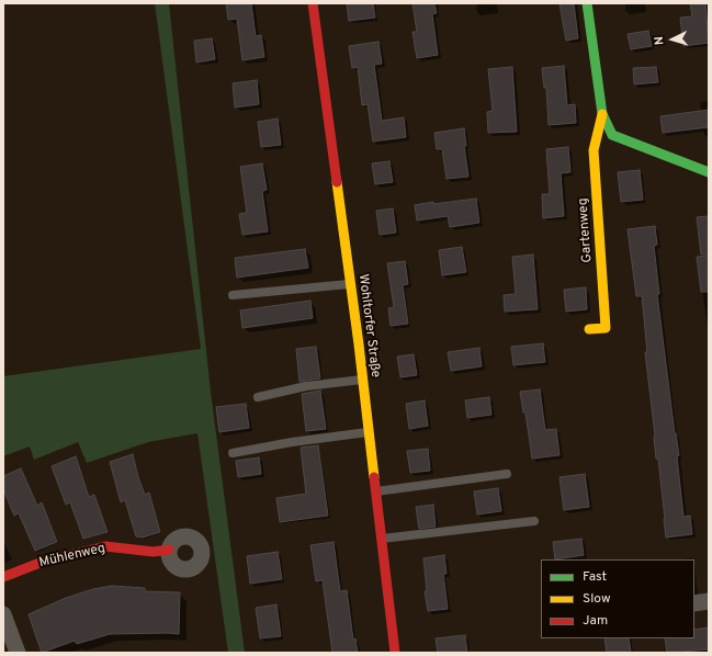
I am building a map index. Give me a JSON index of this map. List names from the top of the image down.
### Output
{
  "streets": {
    "street": ["Gartenweg", "Wohltorfer Straße", "Mühlenweg"]
  },
  "legend": ["Fast", "Slow", "Jam"],
  "north": "left"
}
